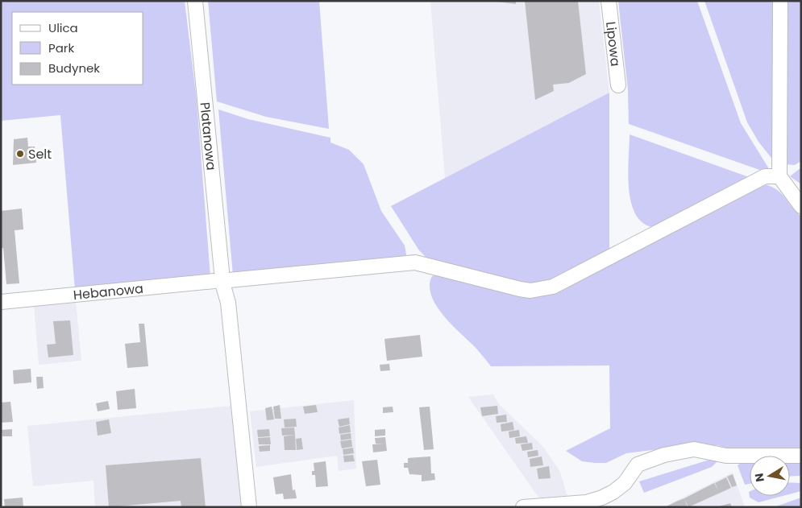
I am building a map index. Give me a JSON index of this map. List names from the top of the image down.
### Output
{
  "streets": {
    "street": ["Lipowa", "Platanowa", "Hebanowa"]
  },
  "crossings": [
    ["Platanowa", "Hebanowa"]
  ],
  "places": ["Selt"],
  "legend": ["Ulica", "Park", "Budynek"],
  "north": "left"
}
